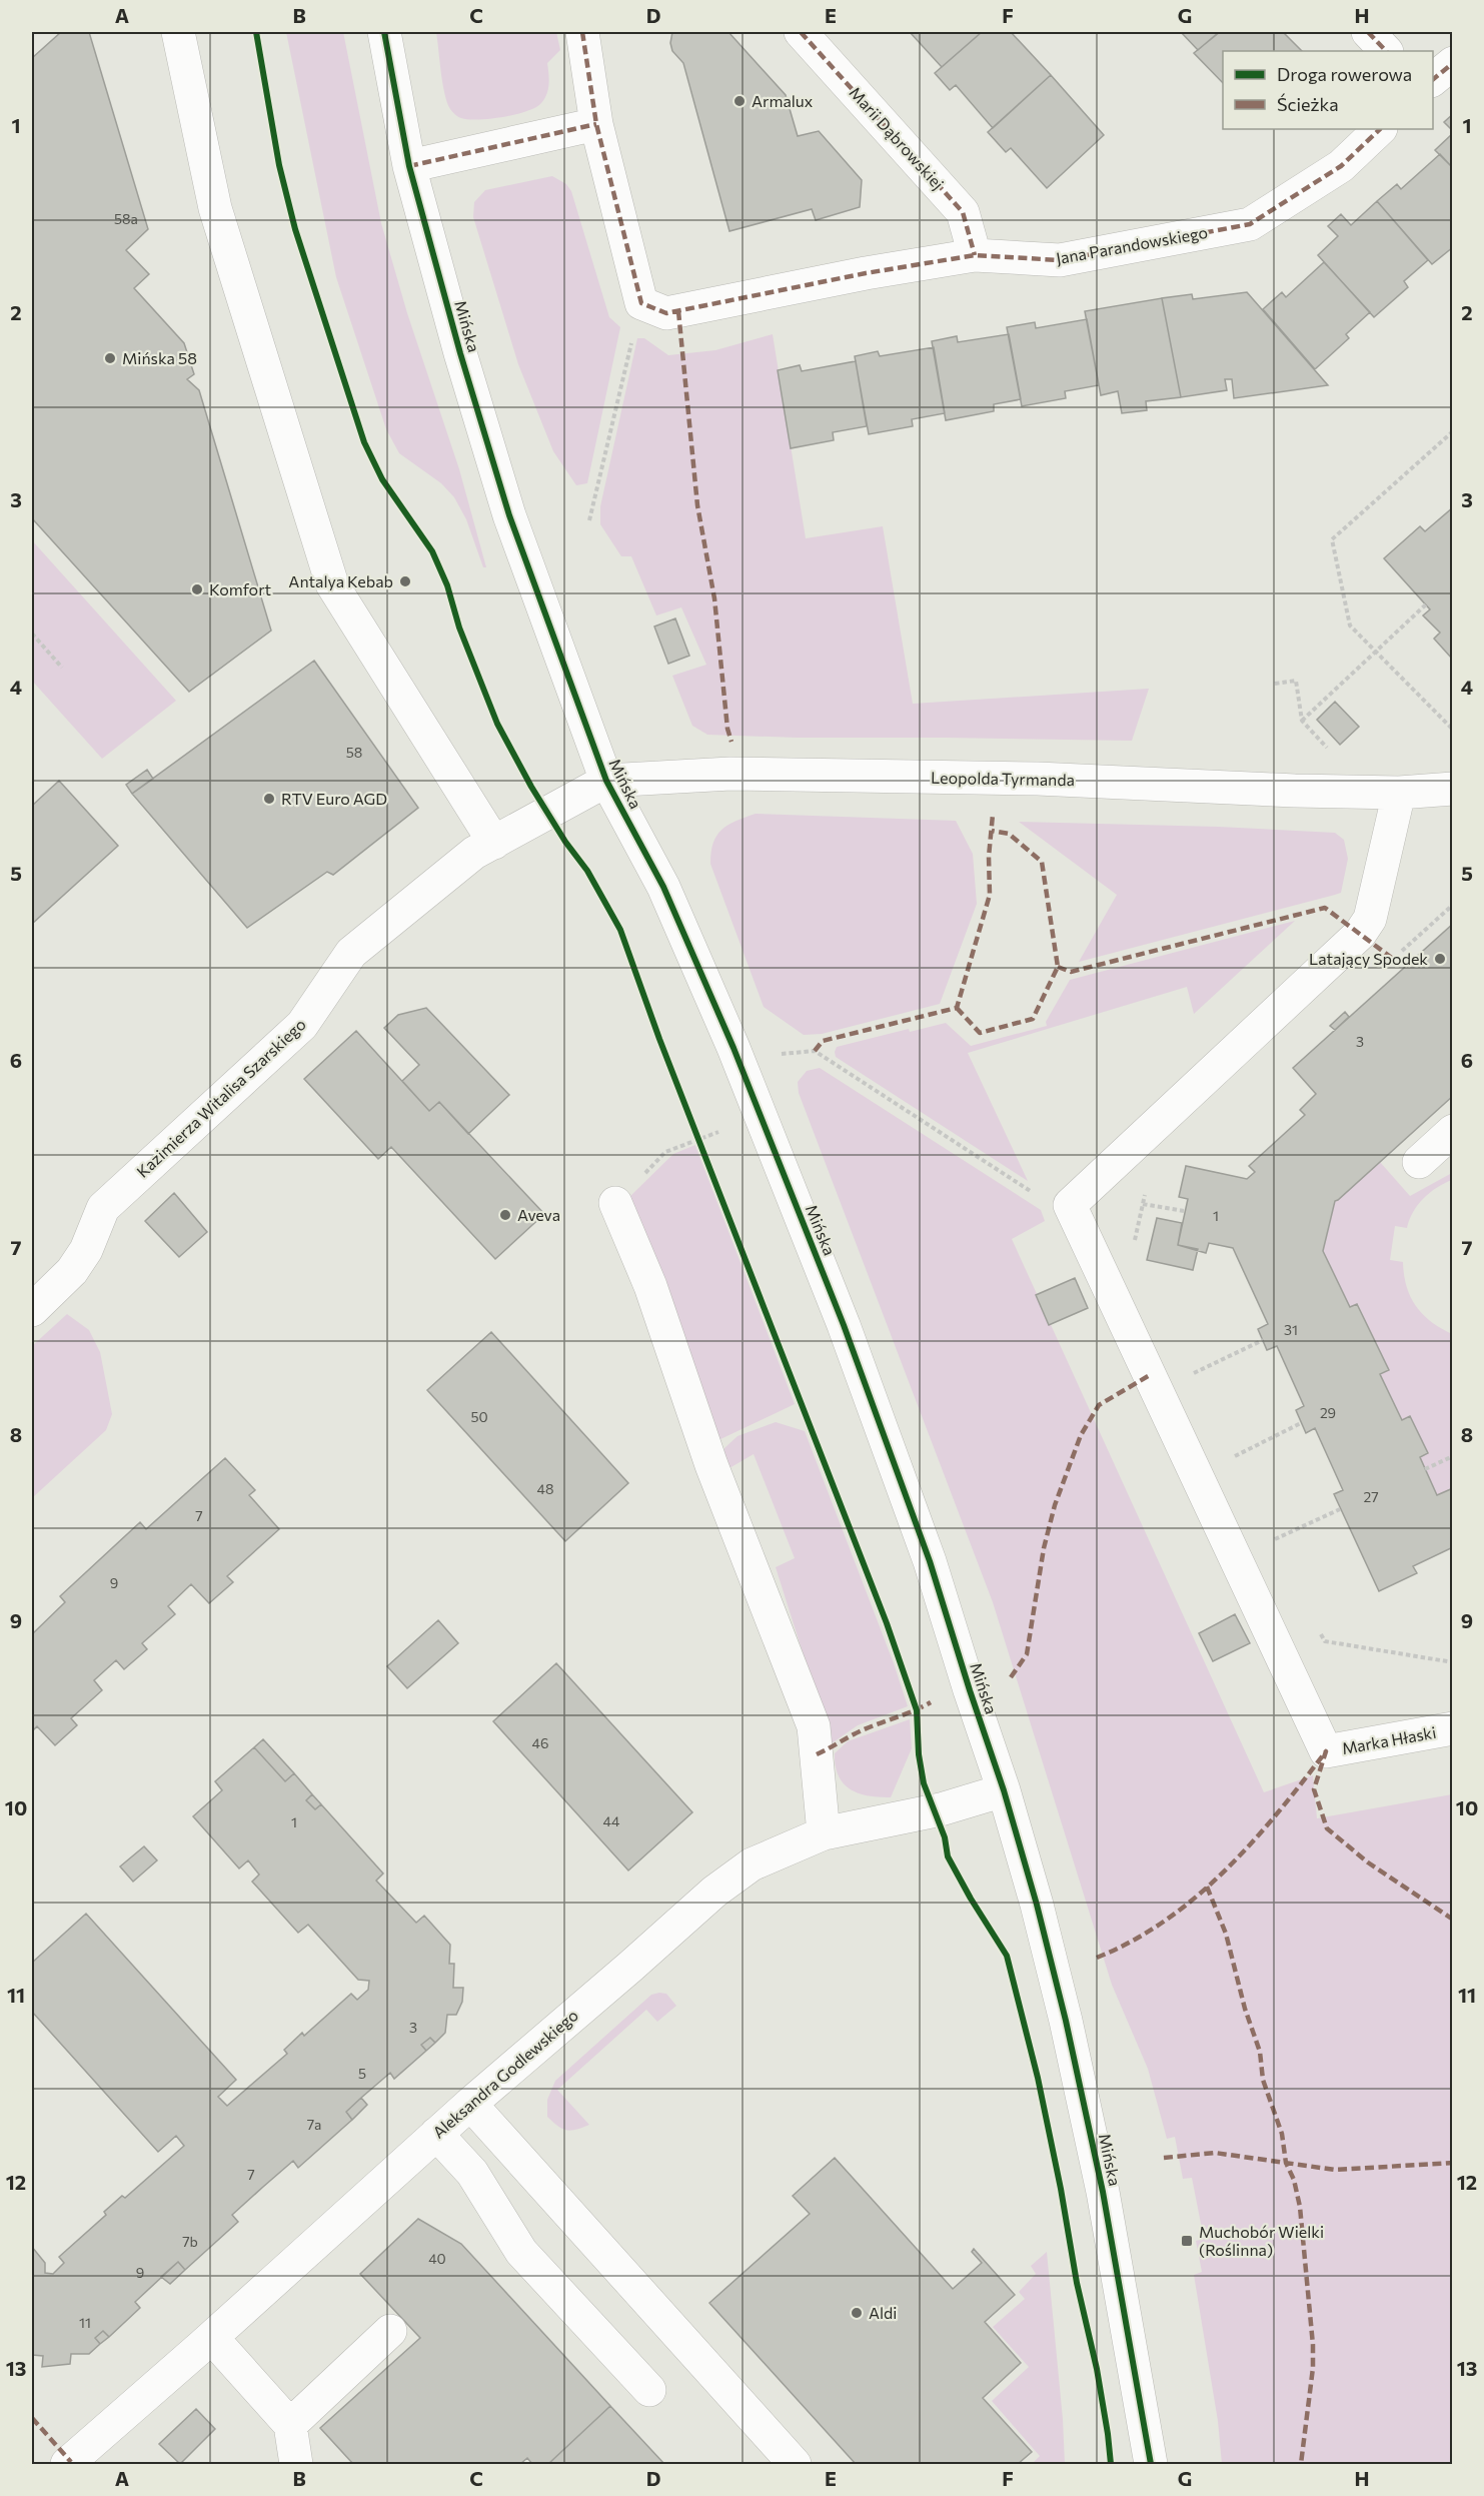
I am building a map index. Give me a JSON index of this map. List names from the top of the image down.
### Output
{
  "streets": {
    "street": [
      "Marii Dąbrowskiej",
      "Jana Parandowskiego",
      "Mińska",
      "Leopolda Tyrmanda",
      "Kazimierza Witalisa Szarskiego",
      "Marka Hłaski",
      "Aleksandra Godlewskiego"
    ]
  },
  "crossings": [
    ["Marii Dąbrowskiej", "Jana Parandowskiego"],
    ["Mińska", "Leopolda Tyrmanda"],
    ["Mińska", "Kazimierza Witalisa Szarskiego"],
    ["Mińska", "Aleksandra Godlewskiego"],
    ["Leopolda Tyrmanda", "Kazimierza Witalisa Szarskiego"]
  ],
  "places": {
    "other": [
      "Armalux",
      "Mińska 58",
      "Antalya Kebab",
      "Komfort",
      "RTV Euro AGD",
      "Latający Spodek",
      "Aveva",
      "Aldi"
    ],
    "transit": ["Muchobór Wielki (Roślinna)"]
  },
  "house_numbers": [
    "58a",
    "58",
    "3",
    "1",
    "31",
    "29",
    "50",
    "48",
    "27",
    "7",
    "9",
    "46",
    "44",
    "1",
    "3",
    "5",
    "7a",
    "7",
    "7b",
    "40",
    "9",
    "11"
  ],
  "legend": ["Droga rowerowa", "Ścieżka"],
  "grid": {
    "columns": [
      "A",
      "B",
      "C",
      "D",
      "E",
      "F",
      "G",
      "H"
    ],
    "rows": [
      "1",
      "2",
      "3",
      "4",
      "5",
      "6",
      "7",
      "8",
      "9",
      "10",
      "11",
      "12",
      "13"
    ]
  }
}
